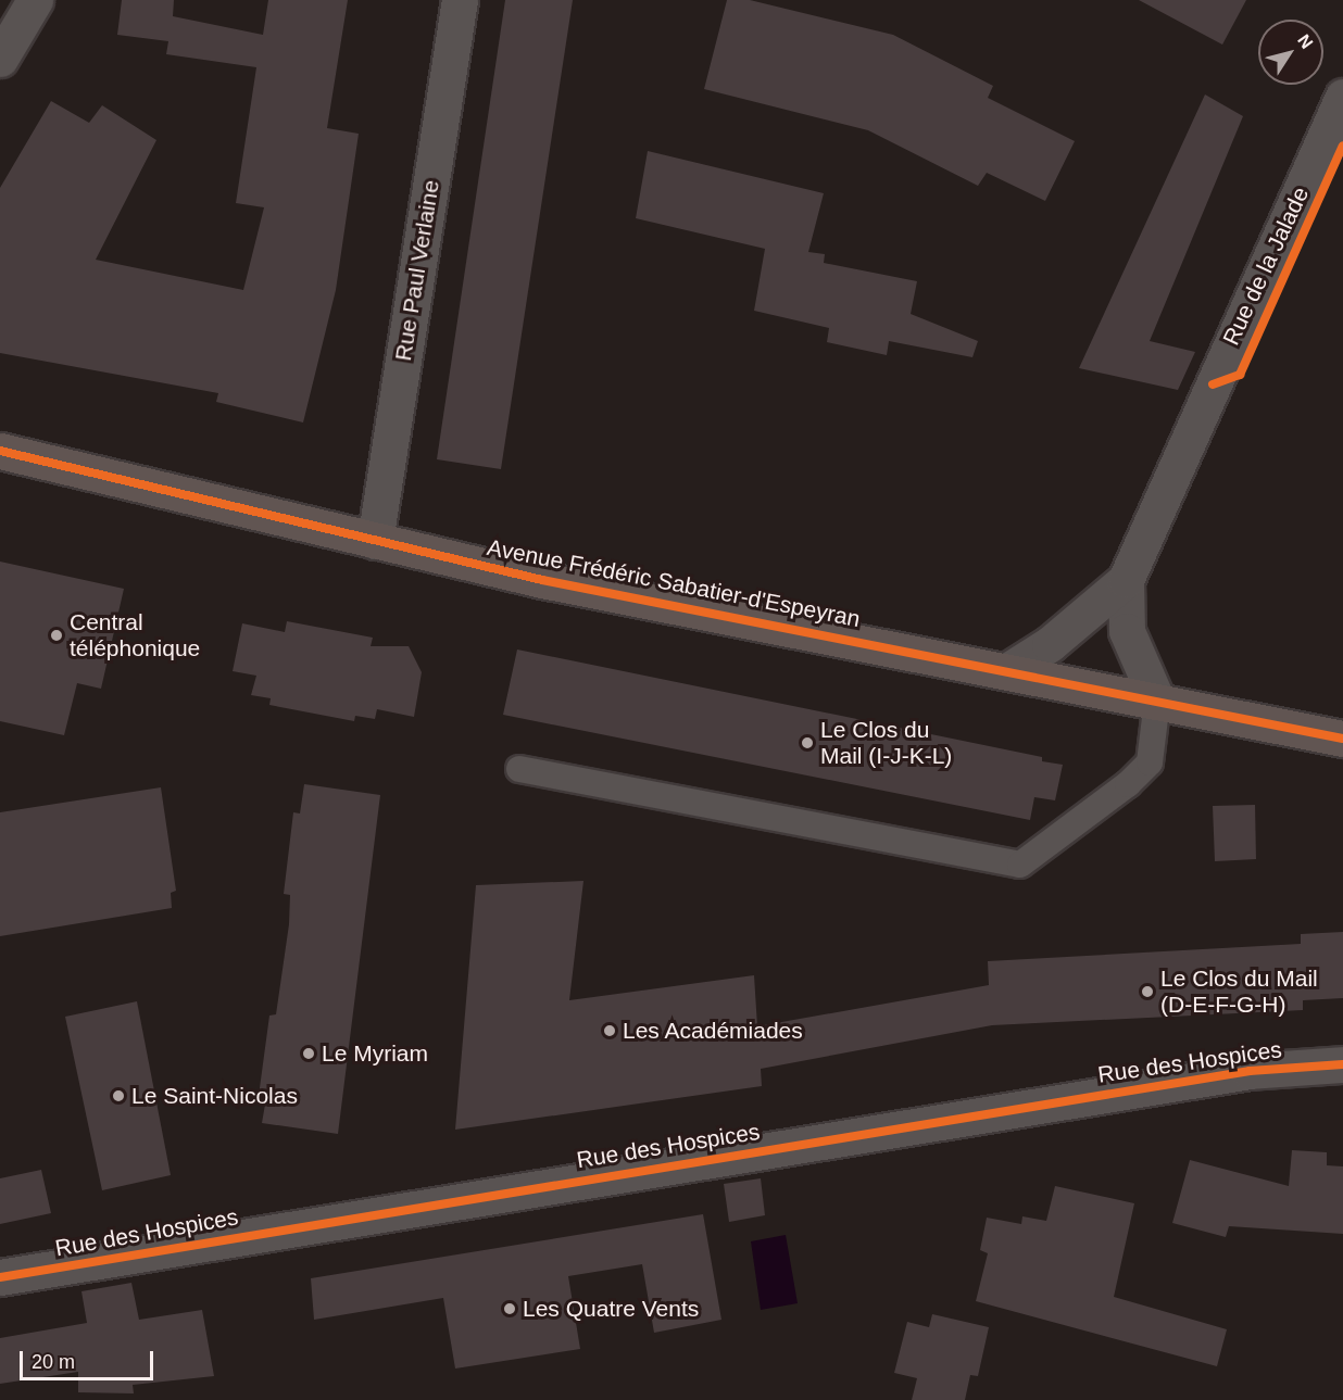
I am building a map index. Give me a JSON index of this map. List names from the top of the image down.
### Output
{
  "streets": {
    "main road": ["Avenue Frédéric Sabatier-d'Espeyran"],
    "street": ["Rue de la Jalade", "Rue Paul Verlaine", "Rue des Hospices"]
  },
  "crossings": [
    ["Rue de la Jalade", "Avenue Frédéric Sabatier-d'Espeyran"],
    ["Rue Paul Verlaine", "Avenue Frédéric Sabatier-d'Espeyran"]
  ],
  "places": [
    "Central téléphonique",
    "Le Clos du Mail (I-J-K-L)",
    "Le Clos du Mail (D-E-F-G-H)",
    "Les Académiades",
    "Le Myriam",
    "Le Saint-Nicolas",
    "Les Quatre Vents"
  ],
  "scale_bar": "20 m",
  "north": "top right"
}
